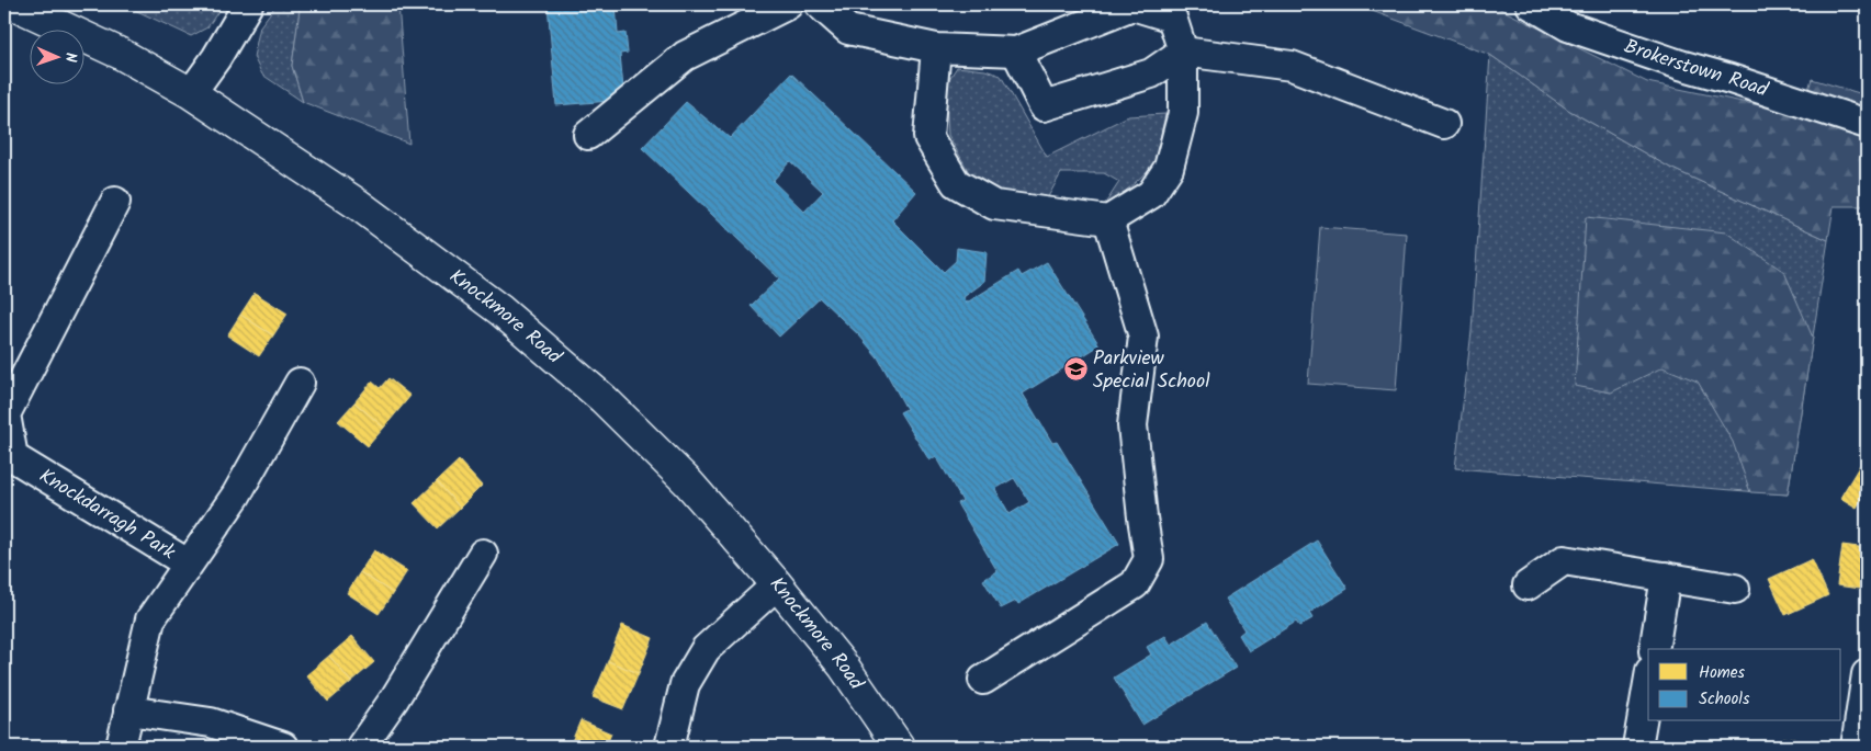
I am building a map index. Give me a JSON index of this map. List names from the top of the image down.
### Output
{
  "streets": {
    "main road": ["Knockmore Road"],
    "street": ["Brokerstown Road", "Knockdarragh Park"]
  },
  "places": {
    "school or university": ["Parkview Special School"]
  },
  "legend": ["Homes", "Schools"],
  "north": "right"
}
